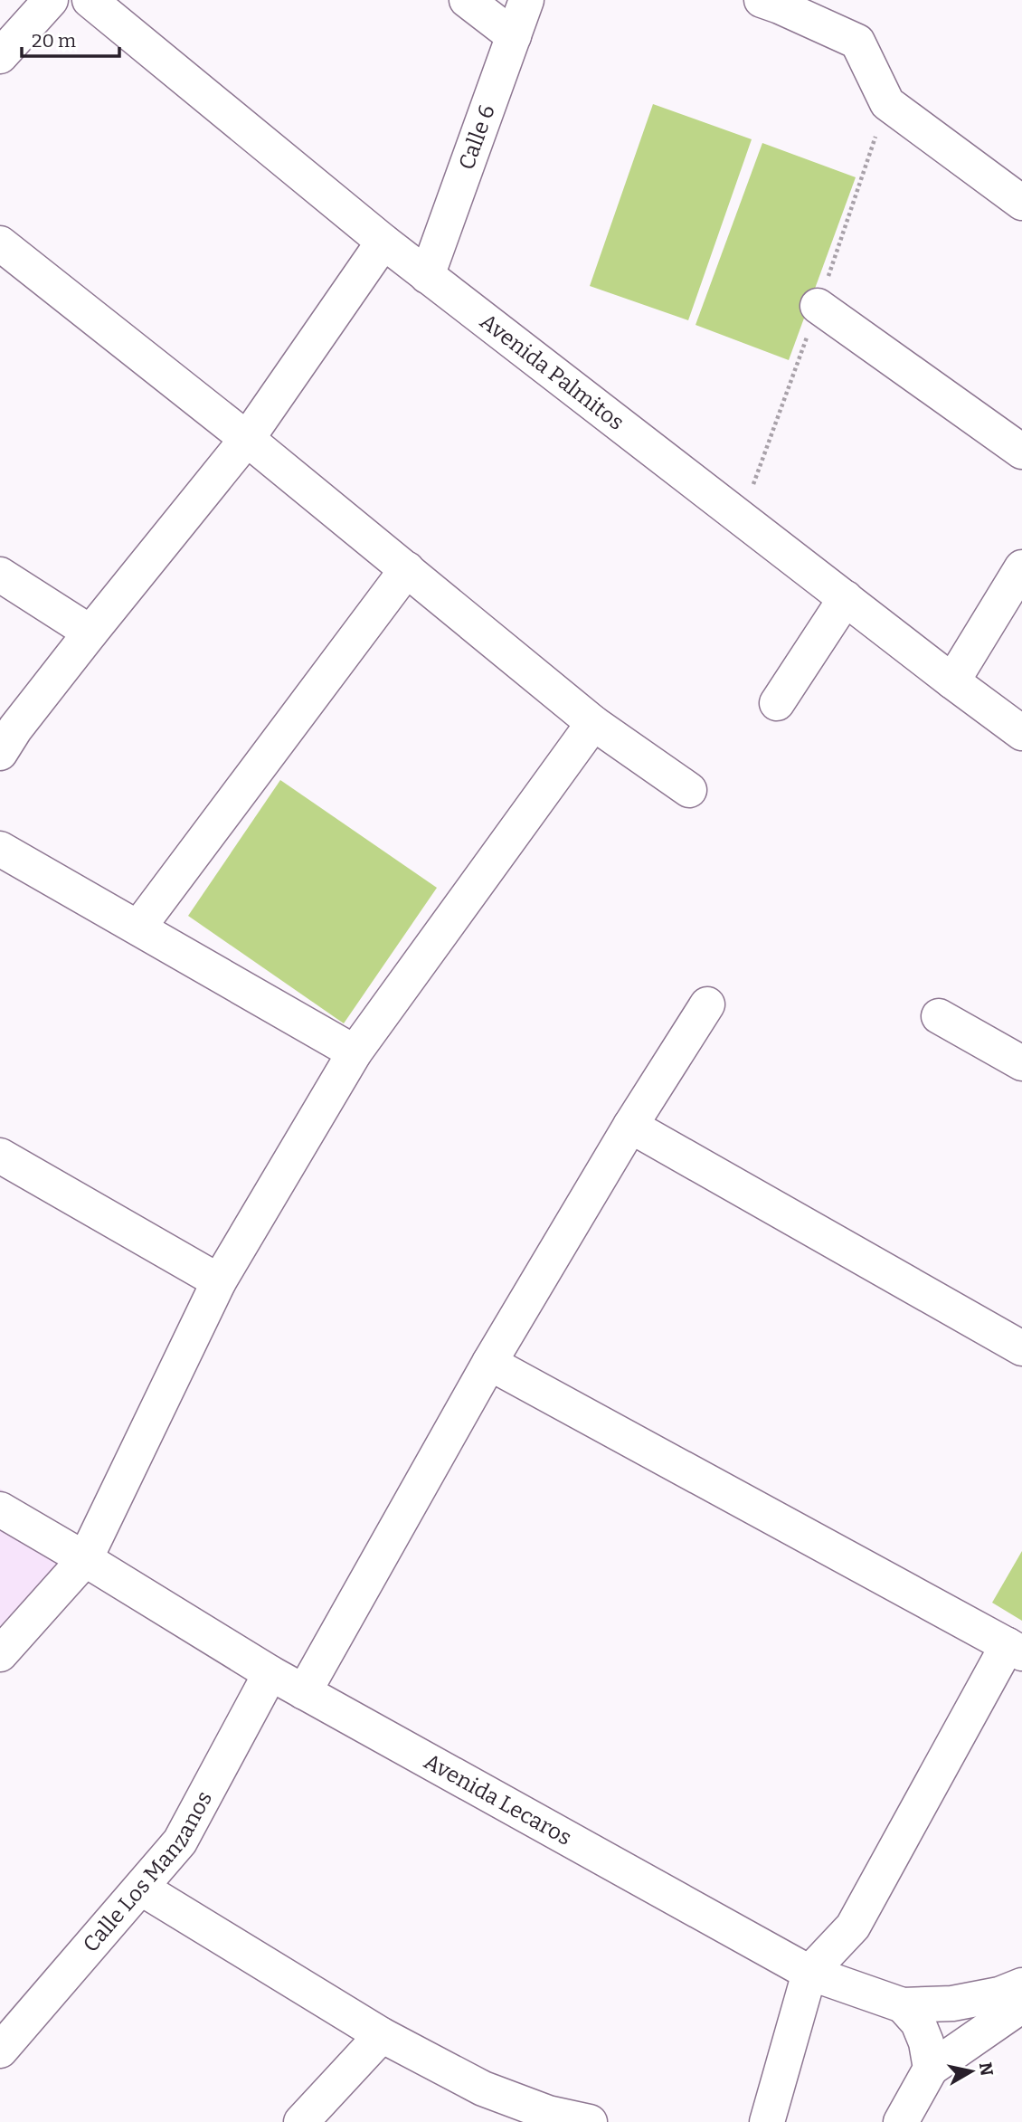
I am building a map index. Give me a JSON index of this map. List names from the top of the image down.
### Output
{
  "streets": {
    "street": [
      "Calle 6",
      "Avenida Palmitos",
      "Avenida Lecaros",
      "Calle Los Manzanos"
    ]
  },
  "crossings": [
    ["Calle 6", "Avenida Palmitos"],
    ["Avenida Lecaros", "Calle Los Manzanos"]
  ],
  "scale_bar": "20 m",
  "north": "right"
}
